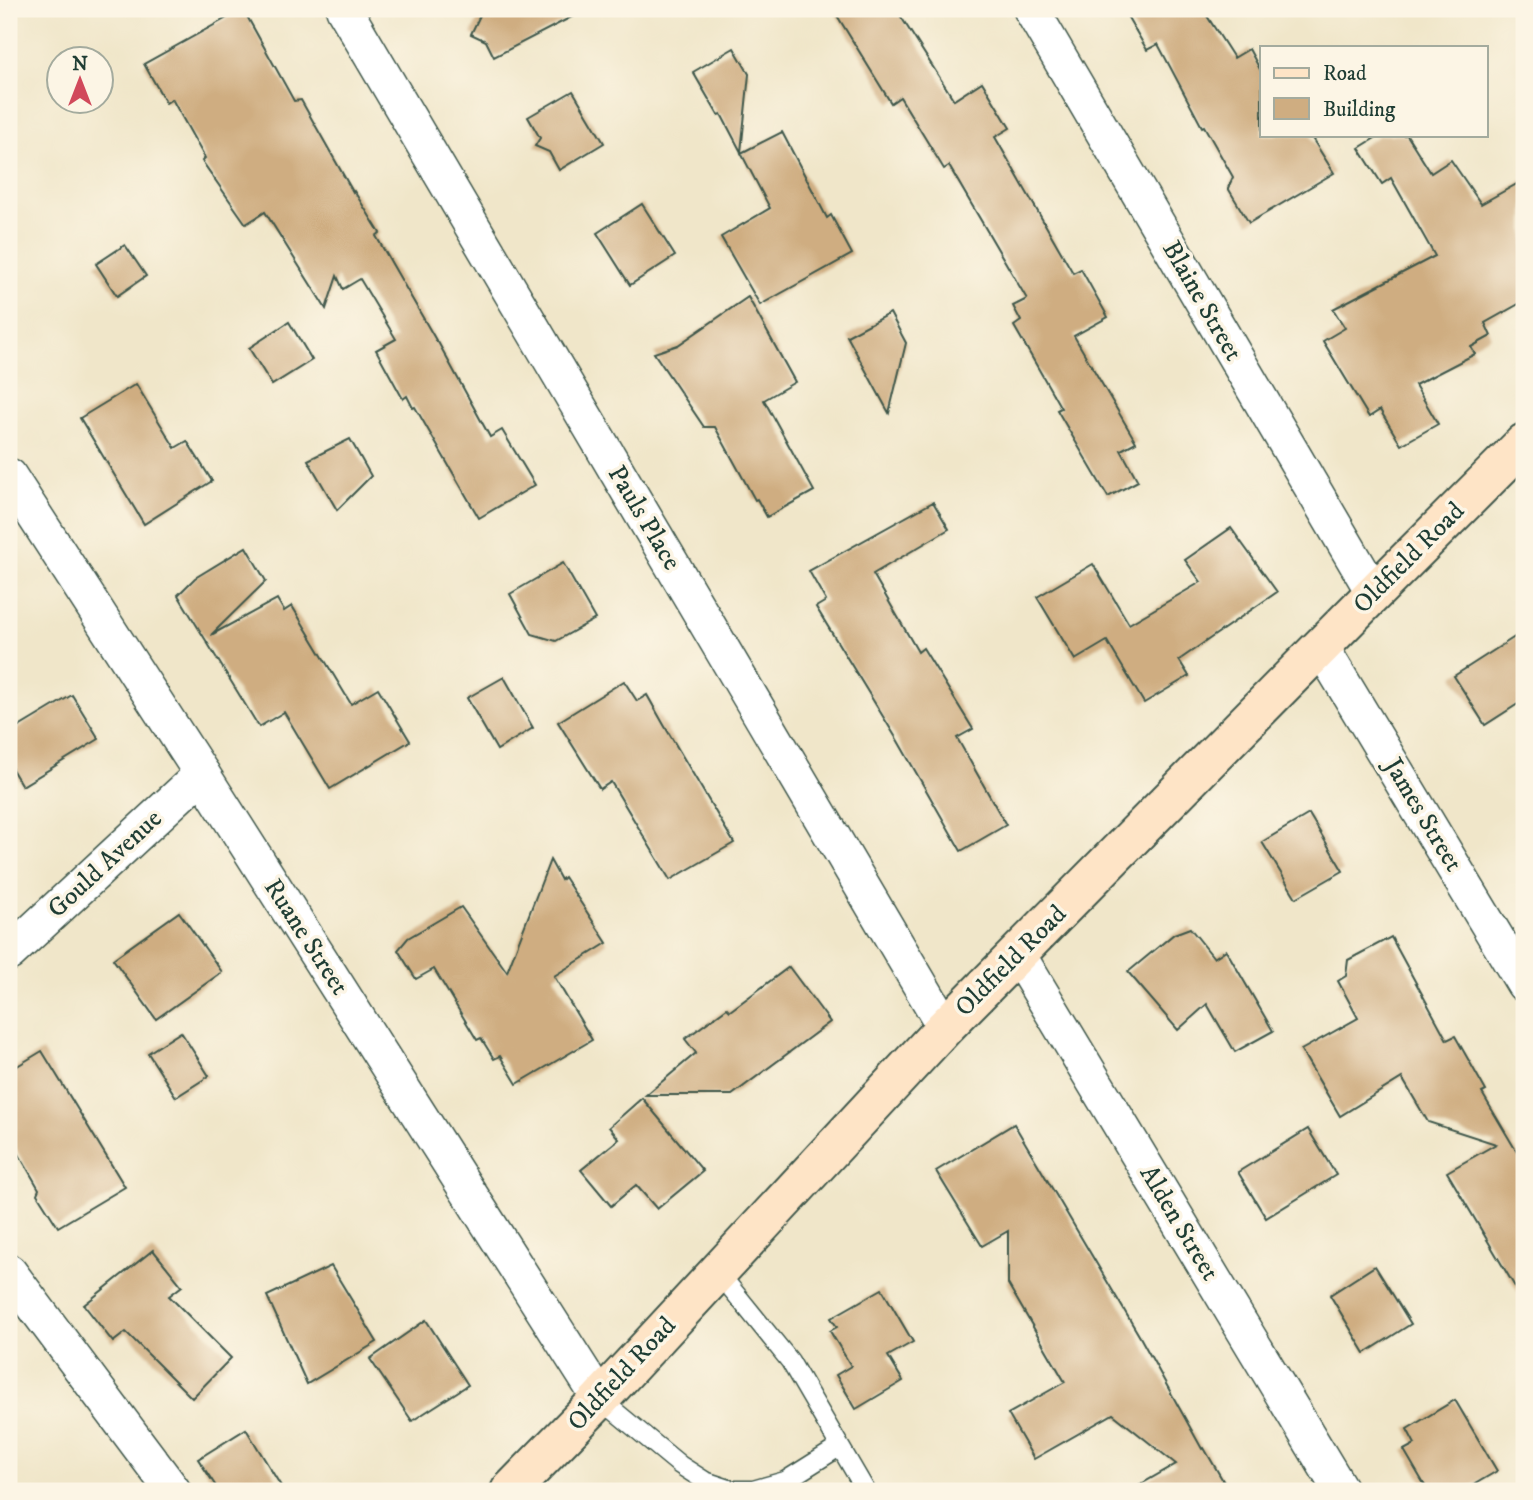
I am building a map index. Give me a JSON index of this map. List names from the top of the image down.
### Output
{
  "streets": {
    "street": [
      "Blaine Street",
      "Pauls Place",
      "Oldfield Road",
      "James Street",
      "Gould Avenue",
      "Ruane Street",
      "Alden Street"
    ]
  },
  "crossings": [
    ["Blaine Street", "Oldfield Road"],
    ["Pauls Place", "Oldfield Road"],
    ["Oldfield Road", "James Street"],
    ["Oldfield Road", "Ruane Street"],
    ["Oldfield Road", "Alden Street"],
    ["Gould Avenue", "Ruane Street"]
  ],
  "legend": ["Road", "Building"],
  "north": "top"
}
